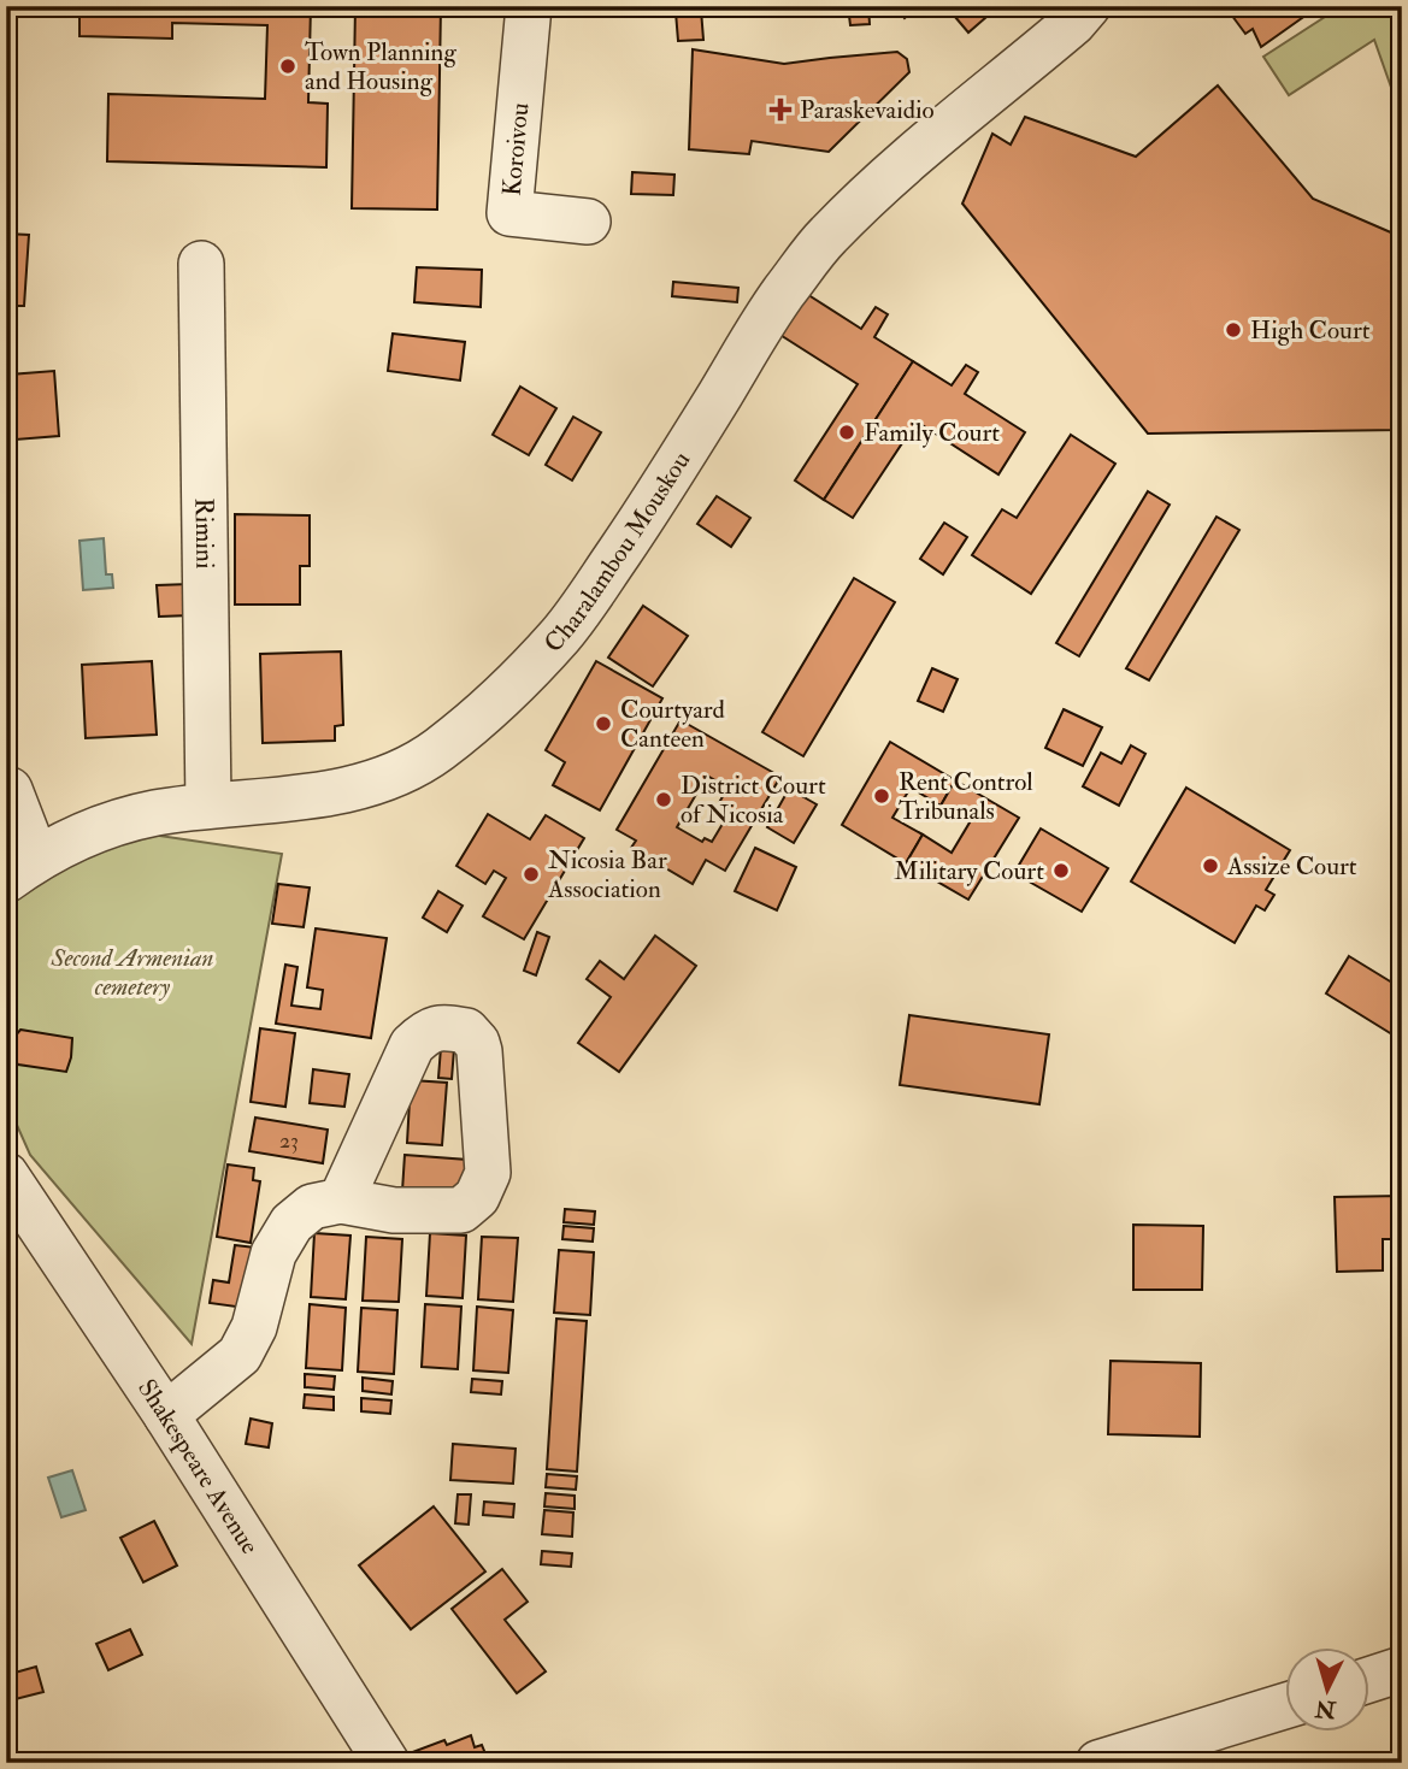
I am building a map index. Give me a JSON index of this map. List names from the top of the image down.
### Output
{
  "streets": {
    "street": [
      "Koroivou",
      "Rimini",
      "Charalambou Mouskou",
      "Shakespeare Avenue"
    ]
  },
  "crossings": [
    ["Rimini", "Charalambou Mouskou"]
  ],
  "parks": ["Second Armenian cemetery"],
  "places": {
    "other": [
      "Town Planning and Housing",
      "High Court",
      "Family Court",
      "Courtyard Canteen",
      "Rent Control Tribunals",
      "District Court of Nicosia",
      "Assize Court",
      "Military Court",
      "Nicosia Bar Association"
    ],
    "health": ["Paraskevaidio"]
  },
  "house_numbers": ["23"],
  "north": "bottom"
}
